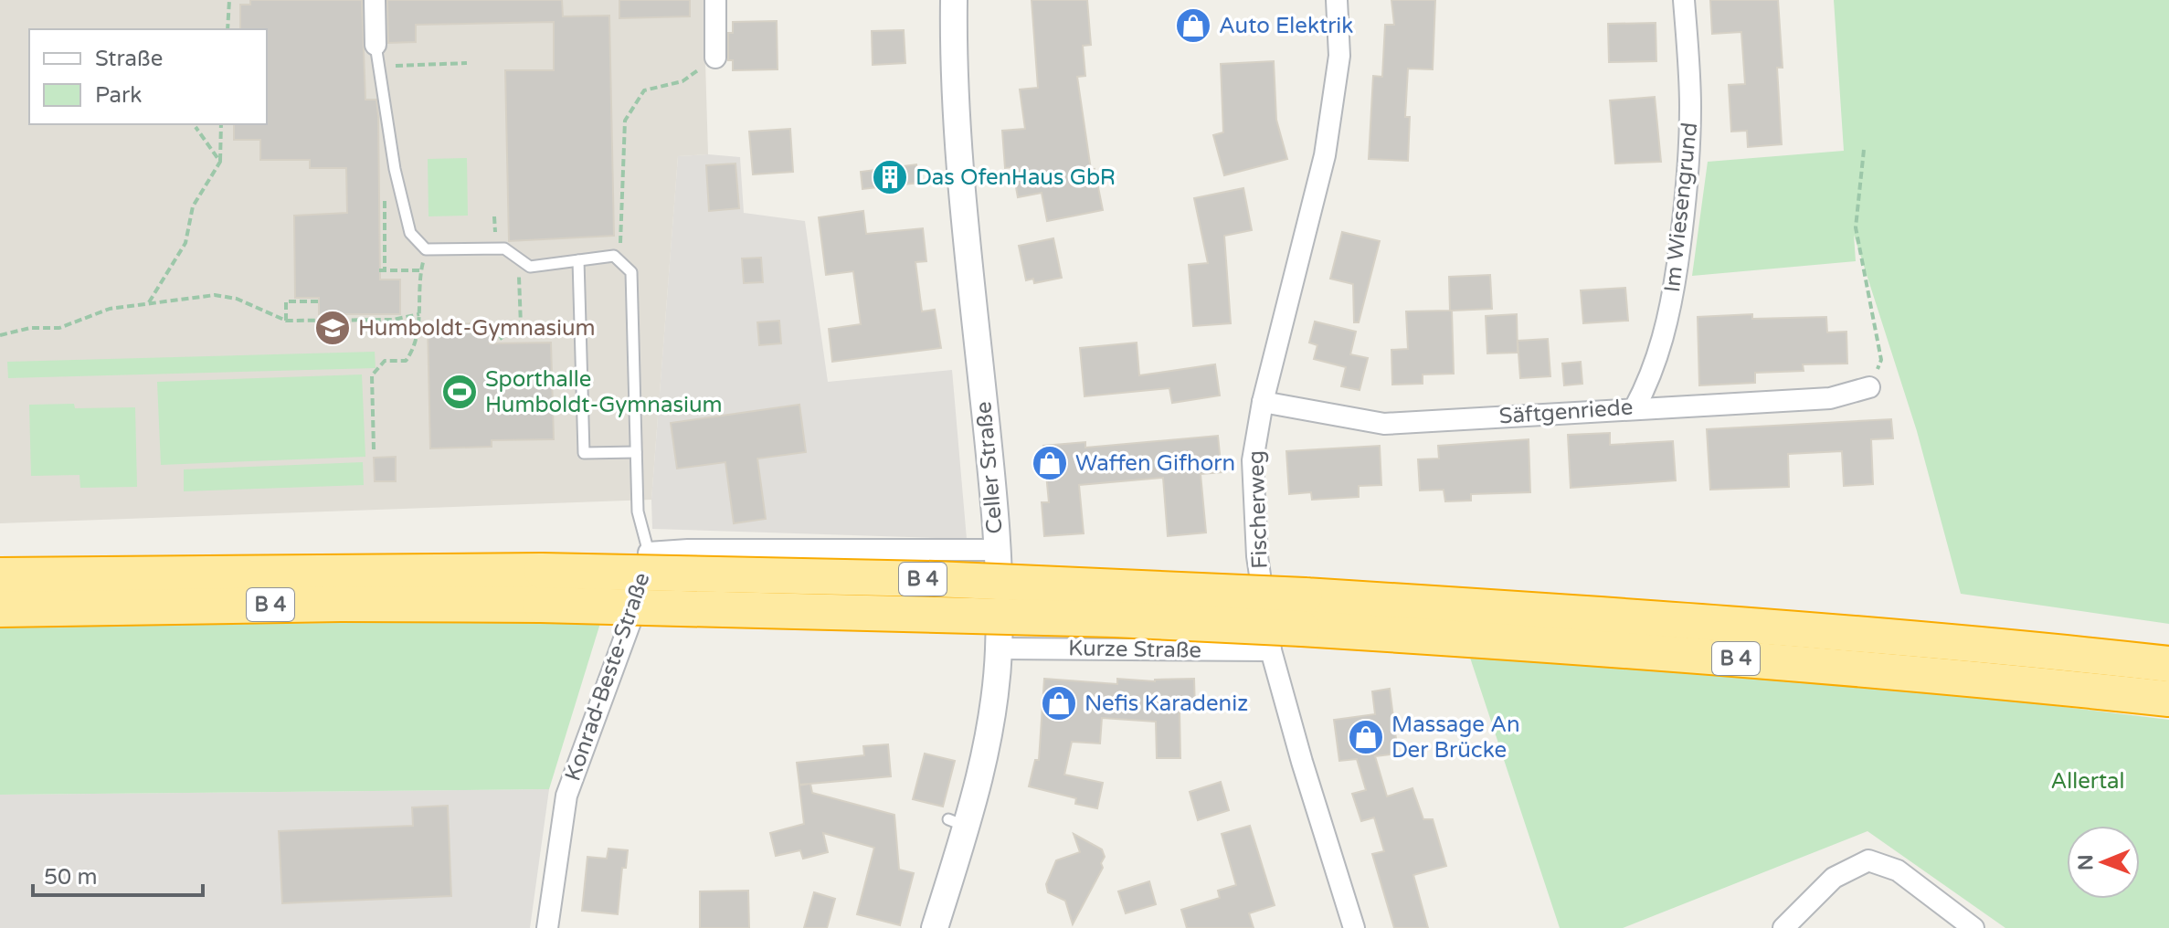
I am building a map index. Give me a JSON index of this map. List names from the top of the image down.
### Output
{
  "streets": {
    "highway": ["B 4"],
    "street": [
      "Im Wiesengrund",
      "Säftgenriede",
      "Celler Straße",
      "Fischerweg",
      "Kurze Straße",
      "Konrad-Beste-Straße"
    ]
  },
  "crossings": [
    ["Im Wiesengrund", "Säftgenriede"],
    ["Säftgenriede", "Fischerweg"],
    ["Celler Straße", "Kurze Straße"],
    ["Celler Straße", "Konrad-Beste-Straße"],
    ["Fischerweg", "Kurze Straße"]
  ],
  "parks": ["Allertal"],
  "places": {
    "shop": [
      "Auto Elektrik",
      "Waffen Gifhorn",
      "Nefis Karadeniz",
      "Massage An Der Brücke"
    ],
    "building": ["Das OfenHaus GbR"],
    "school or university": ["Humboldt-Gymnasium"],
    "sports": ["Sporthalle Humboldt-Gymnasium"]
  },
  "legend": ["Straße", "Park"],
  "scale_bar": "50 m",
  "north": "left"
}
